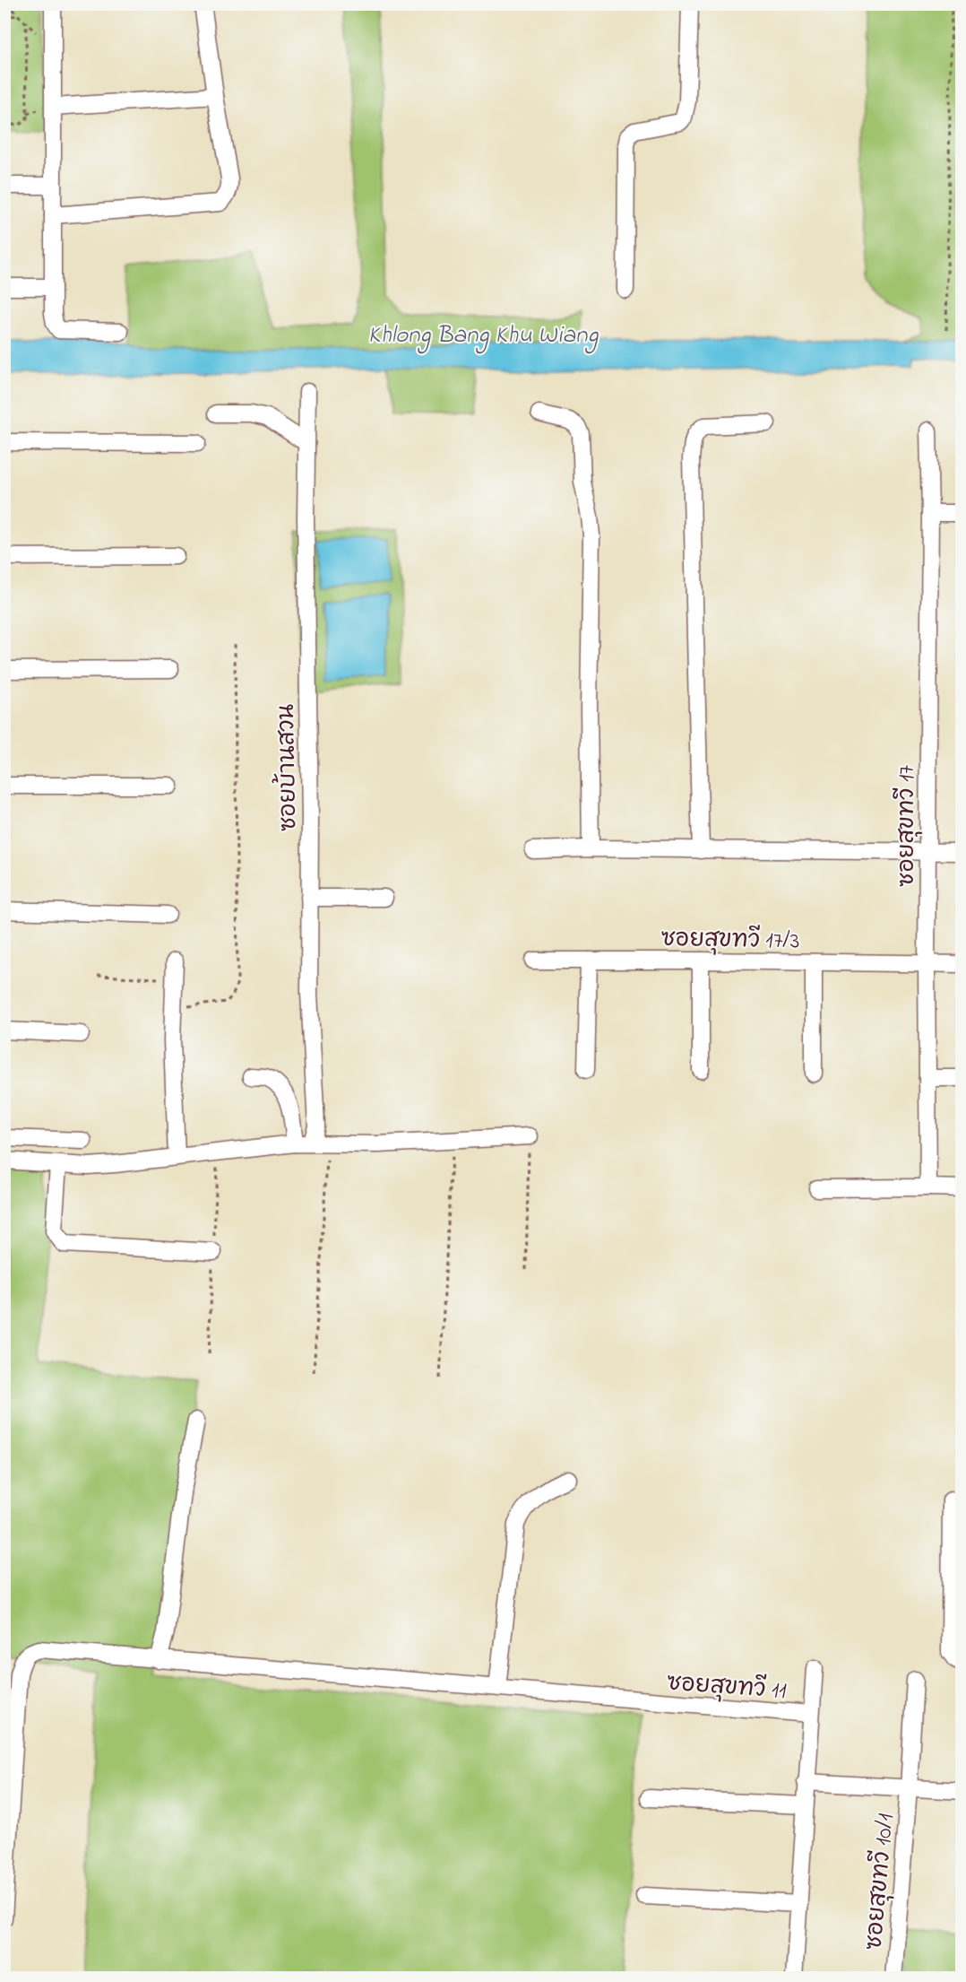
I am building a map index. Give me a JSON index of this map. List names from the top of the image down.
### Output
{
  "streets": {
    "street": [
      "ซอยบ้านสวน",
      "ซอยสุขทวี 17",
      "ซอยสุขทวี 17/3",
      "ซอยสุขทวี 11",
      "ซอยสุขทวี 10/1"
    ]
  },
  "crossings": [
    ["ซอยสุขทวี 17", "ซอยสุขทวี 17/3"]
  ],
  "water": ["Khlong Bang Khu Wiang"]
}
